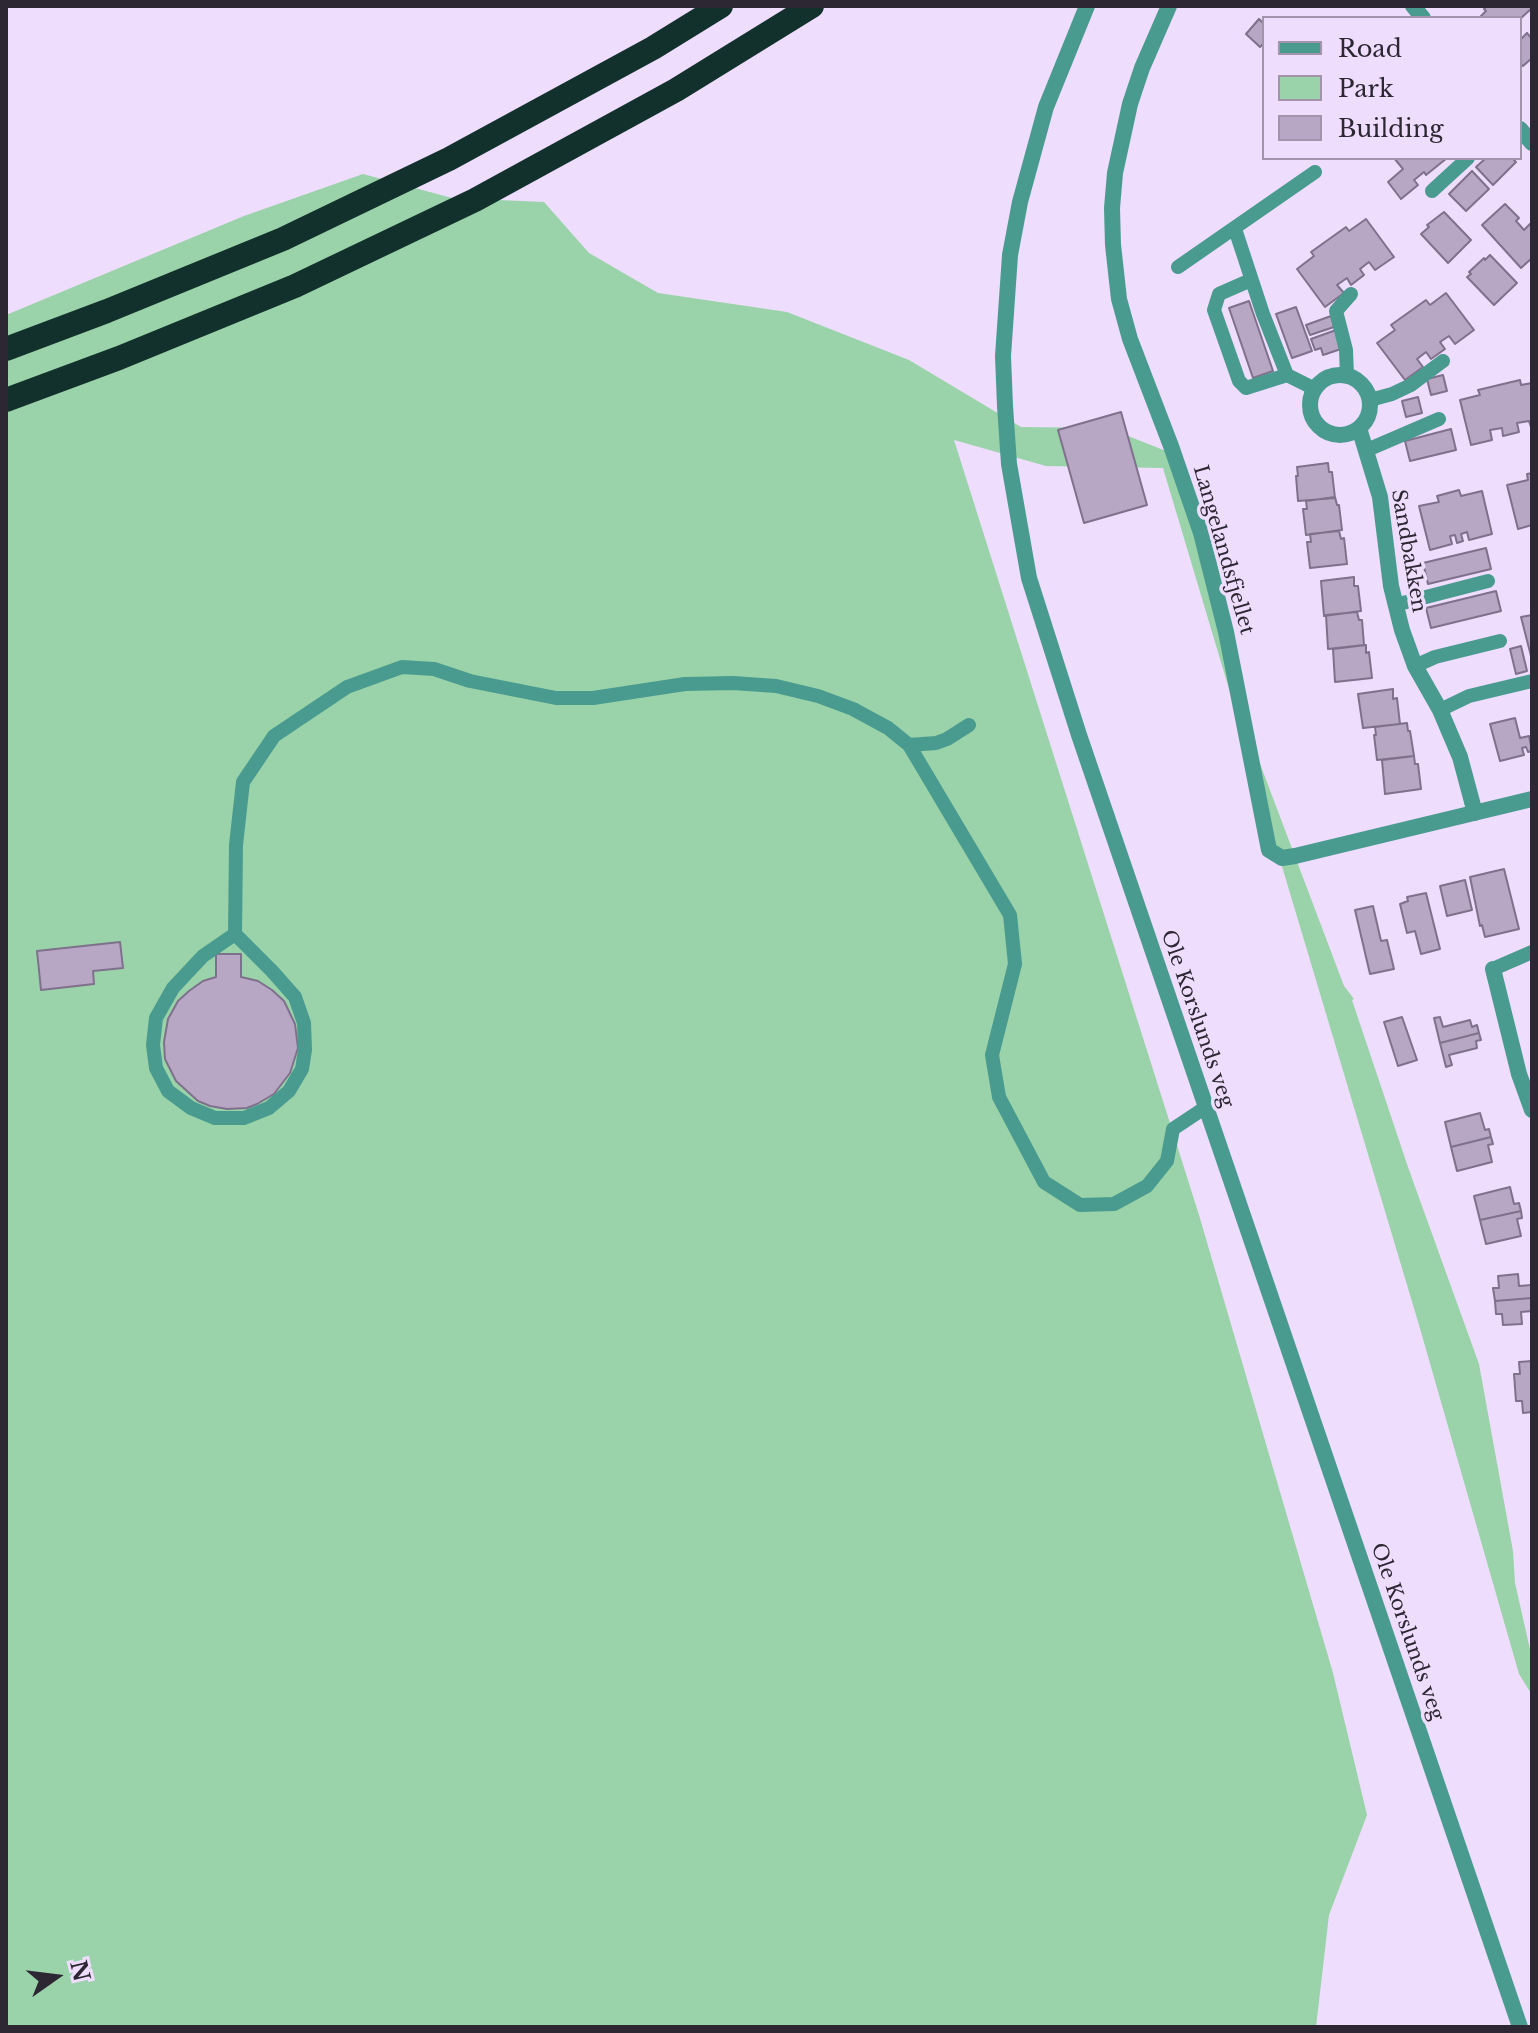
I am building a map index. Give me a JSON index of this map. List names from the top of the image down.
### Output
{
  "streets": {
    "street": ["Langelandsfjellet", "Sandbakken", "Ole Korslunds veg"]
  },
  "crossings": [
    ["Langelandsfjellet", "Sandbakken"]
  ],
  "legend": ["Road", "Park", "Building"],
  "north": "right"
}
